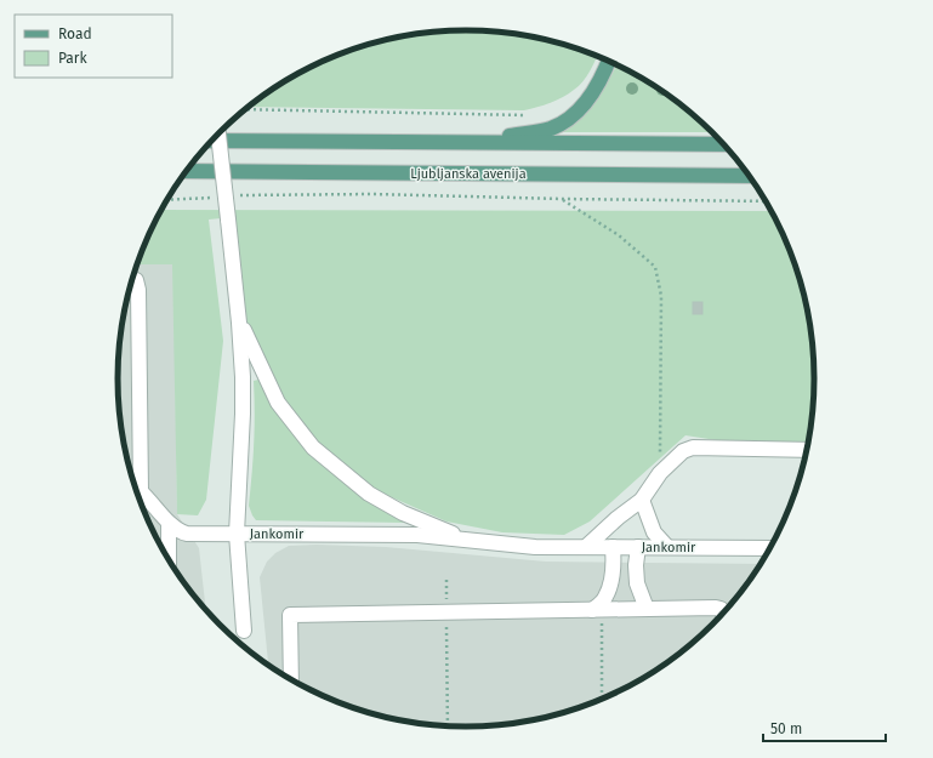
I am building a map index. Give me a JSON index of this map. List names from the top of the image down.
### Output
{
  "streets": {
    "main road": ["Ljubljanska avenija"],
    "street": ["Jankomir"]
  },
  "legend": ["Road", "Park"],
  "scale_bar": "50 m"
}
